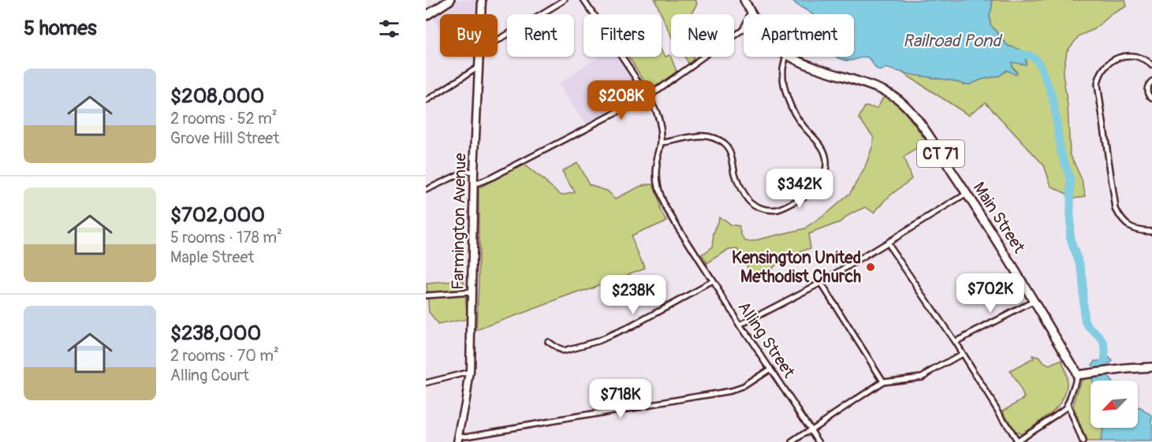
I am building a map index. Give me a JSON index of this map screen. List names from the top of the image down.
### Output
{
  "streets": {
    "main road": ["CT 71", "Main Street", "Farmington Avenue"],
    "street": ["Alling Street"]
  },
  "water": ["Railroad Pond"],
  "places": ["Kensington United Methodist Church"],
  "north": "bottom left",
  "page": {
    "heading": "5 homes",
    "chip": [
      "Buy",
      "Rent",
      "Filters",
      "New",
      "Apartment"
    ],
    "list": [
      {
        "name": "$208,000",
        "note": "2 rooms · 52 m² · Grove Hill Street"
      },
      {
        "name": "$702,000",
        "note": "5 rooms · 178 m² · Maple Street"
      },
      {
        "name": "$238,000",
        "note": "2 rooms · 70 m² · Alling Court"
      }
    ],
    "price": [
      "$208K",
      "$342K",
      "$702K",
      "$238K",
      "$718K"
    ]
  }
}
